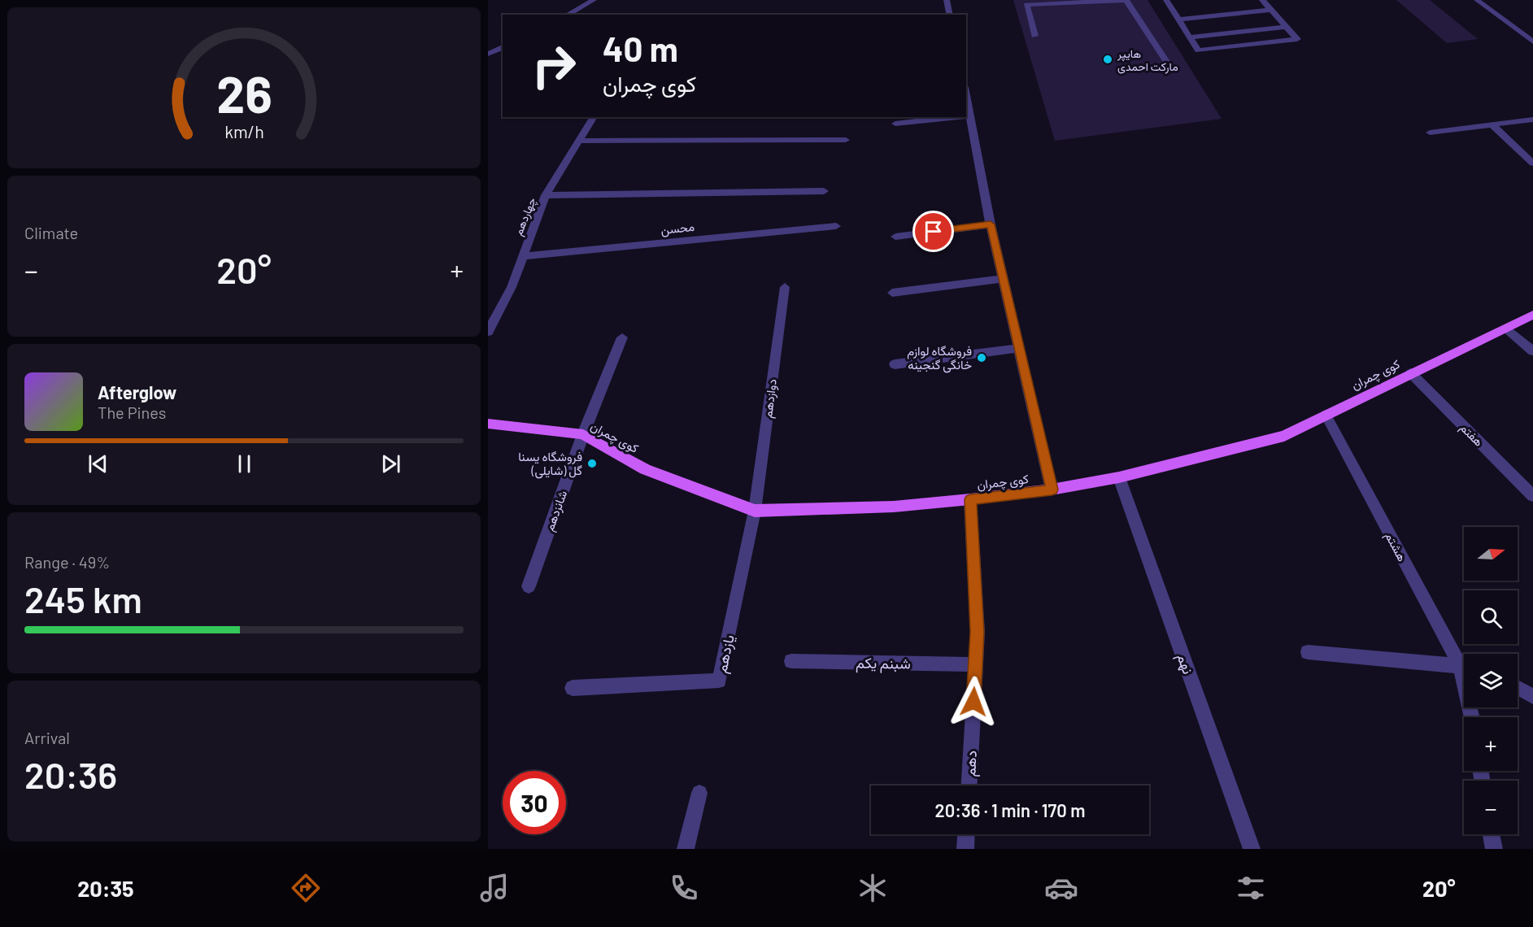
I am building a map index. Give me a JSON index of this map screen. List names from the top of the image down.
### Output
{
  "streets": {
    "main road": ["کوی چمران"],
    "street": [
      "چهاردهم",
      "محسن",
      "دوازدهم",
      "هفتم",
      "شانزدهم",
      "هشتم",
      "یازدهم",
      "شبنم یکم",
      "نهم",
      "دهم"
    ]
  },
  "crossings": [
    ["چهاردهم", "محسن"],
    ["کوی چمران", "دوازدهم"],
    ["کوی چمران", "هفتم"],
    ["کوی چمران", "شانزدهم"],
    ["کوی چمران", "هشتم"],
    ["کوی چمران", "یازدهم"],
    ["کوی چمران", "نهم"],
    ["کوی چمران", "دهم"],
    ["دوازدهم", "یازدهم"],
    ["شبنم یکم", "دهم"]
  ],
  "places": ["هایپر مارکت احمدی", "فروشگاه لوازم خانگی گنجینه", "فروشگاه یسنا گل (شایلی)"],
  "north": "right",
  "page": {
    "turn": ["40 m", "کوی چمران"],
    "tile": [
      "Climate",
      ["Range · 49%", "245 km"],
      ["Arrival", "20:36"]
    ],
    "heat": ["−", "20°", "+"],
    "song": ["Afterglow", "The Pines"],
    "map_buttons": ["+", "−"],
    "limit": "30",
    "trip": "20:36 · 1 min · 170 m",
    "tabs": ["20:35", "20°"],
    "gauge": ["26", "km/h"]
  }
}
